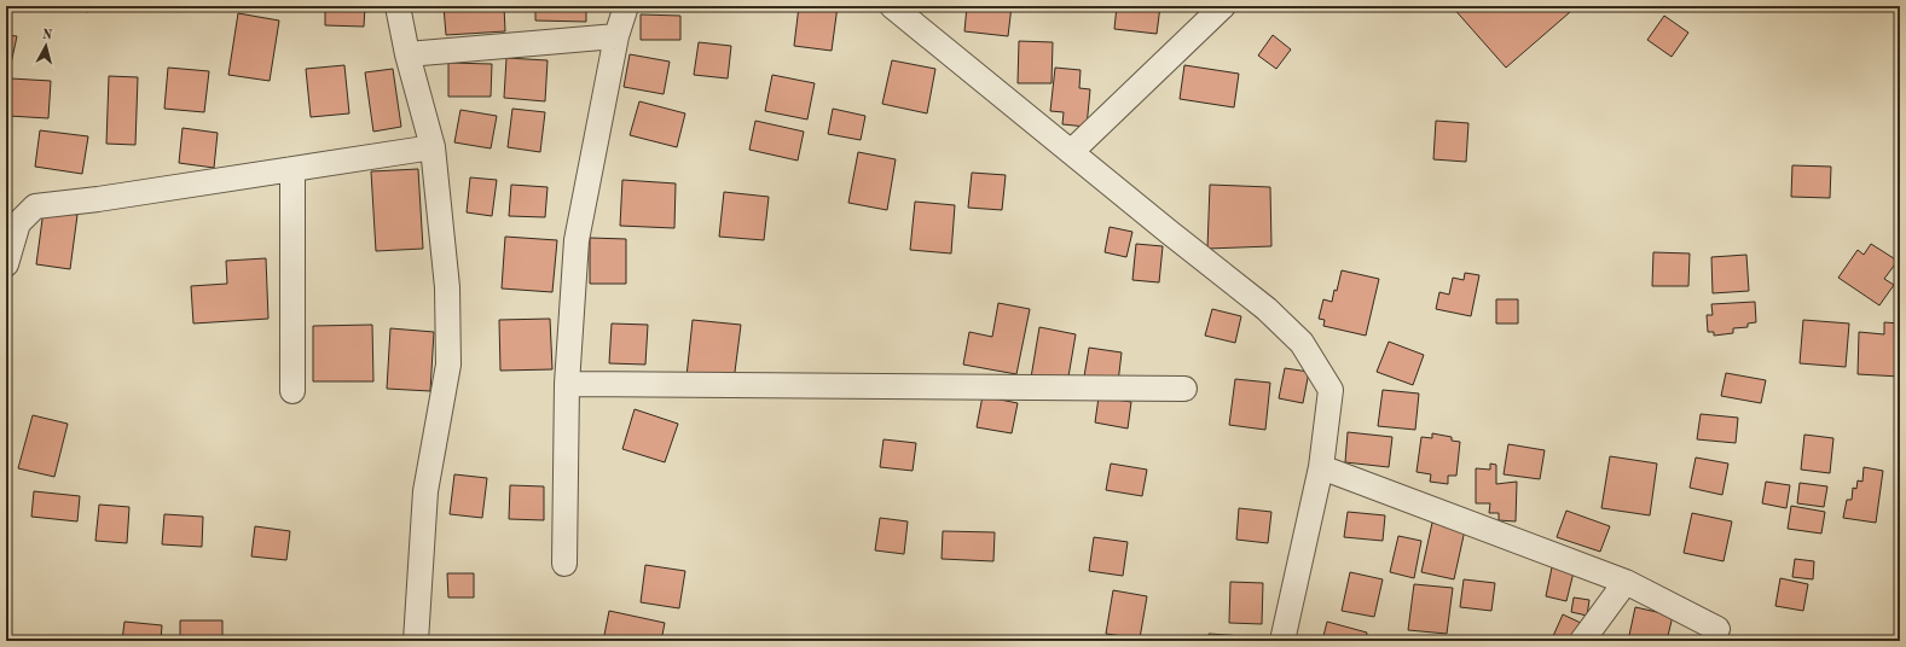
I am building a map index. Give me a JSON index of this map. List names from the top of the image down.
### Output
{
  "north": "top"
}
